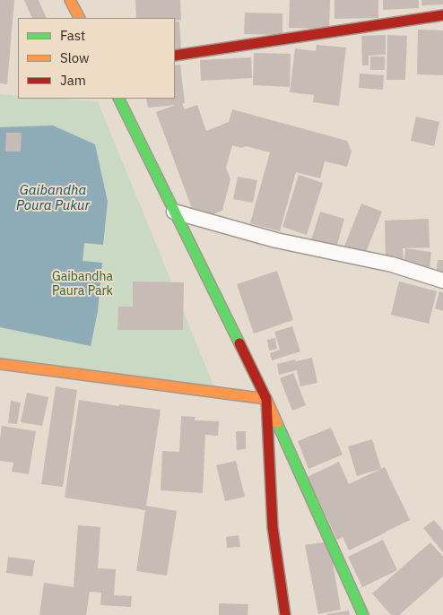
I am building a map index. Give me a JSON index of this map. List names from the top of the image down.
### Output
{
  "water": ["Gaibandha Poura Pukur"],
  "parks": ["Gaibandha Paura Park"],
  "legend": ["Fast", "Slow", "Jam"]
}
